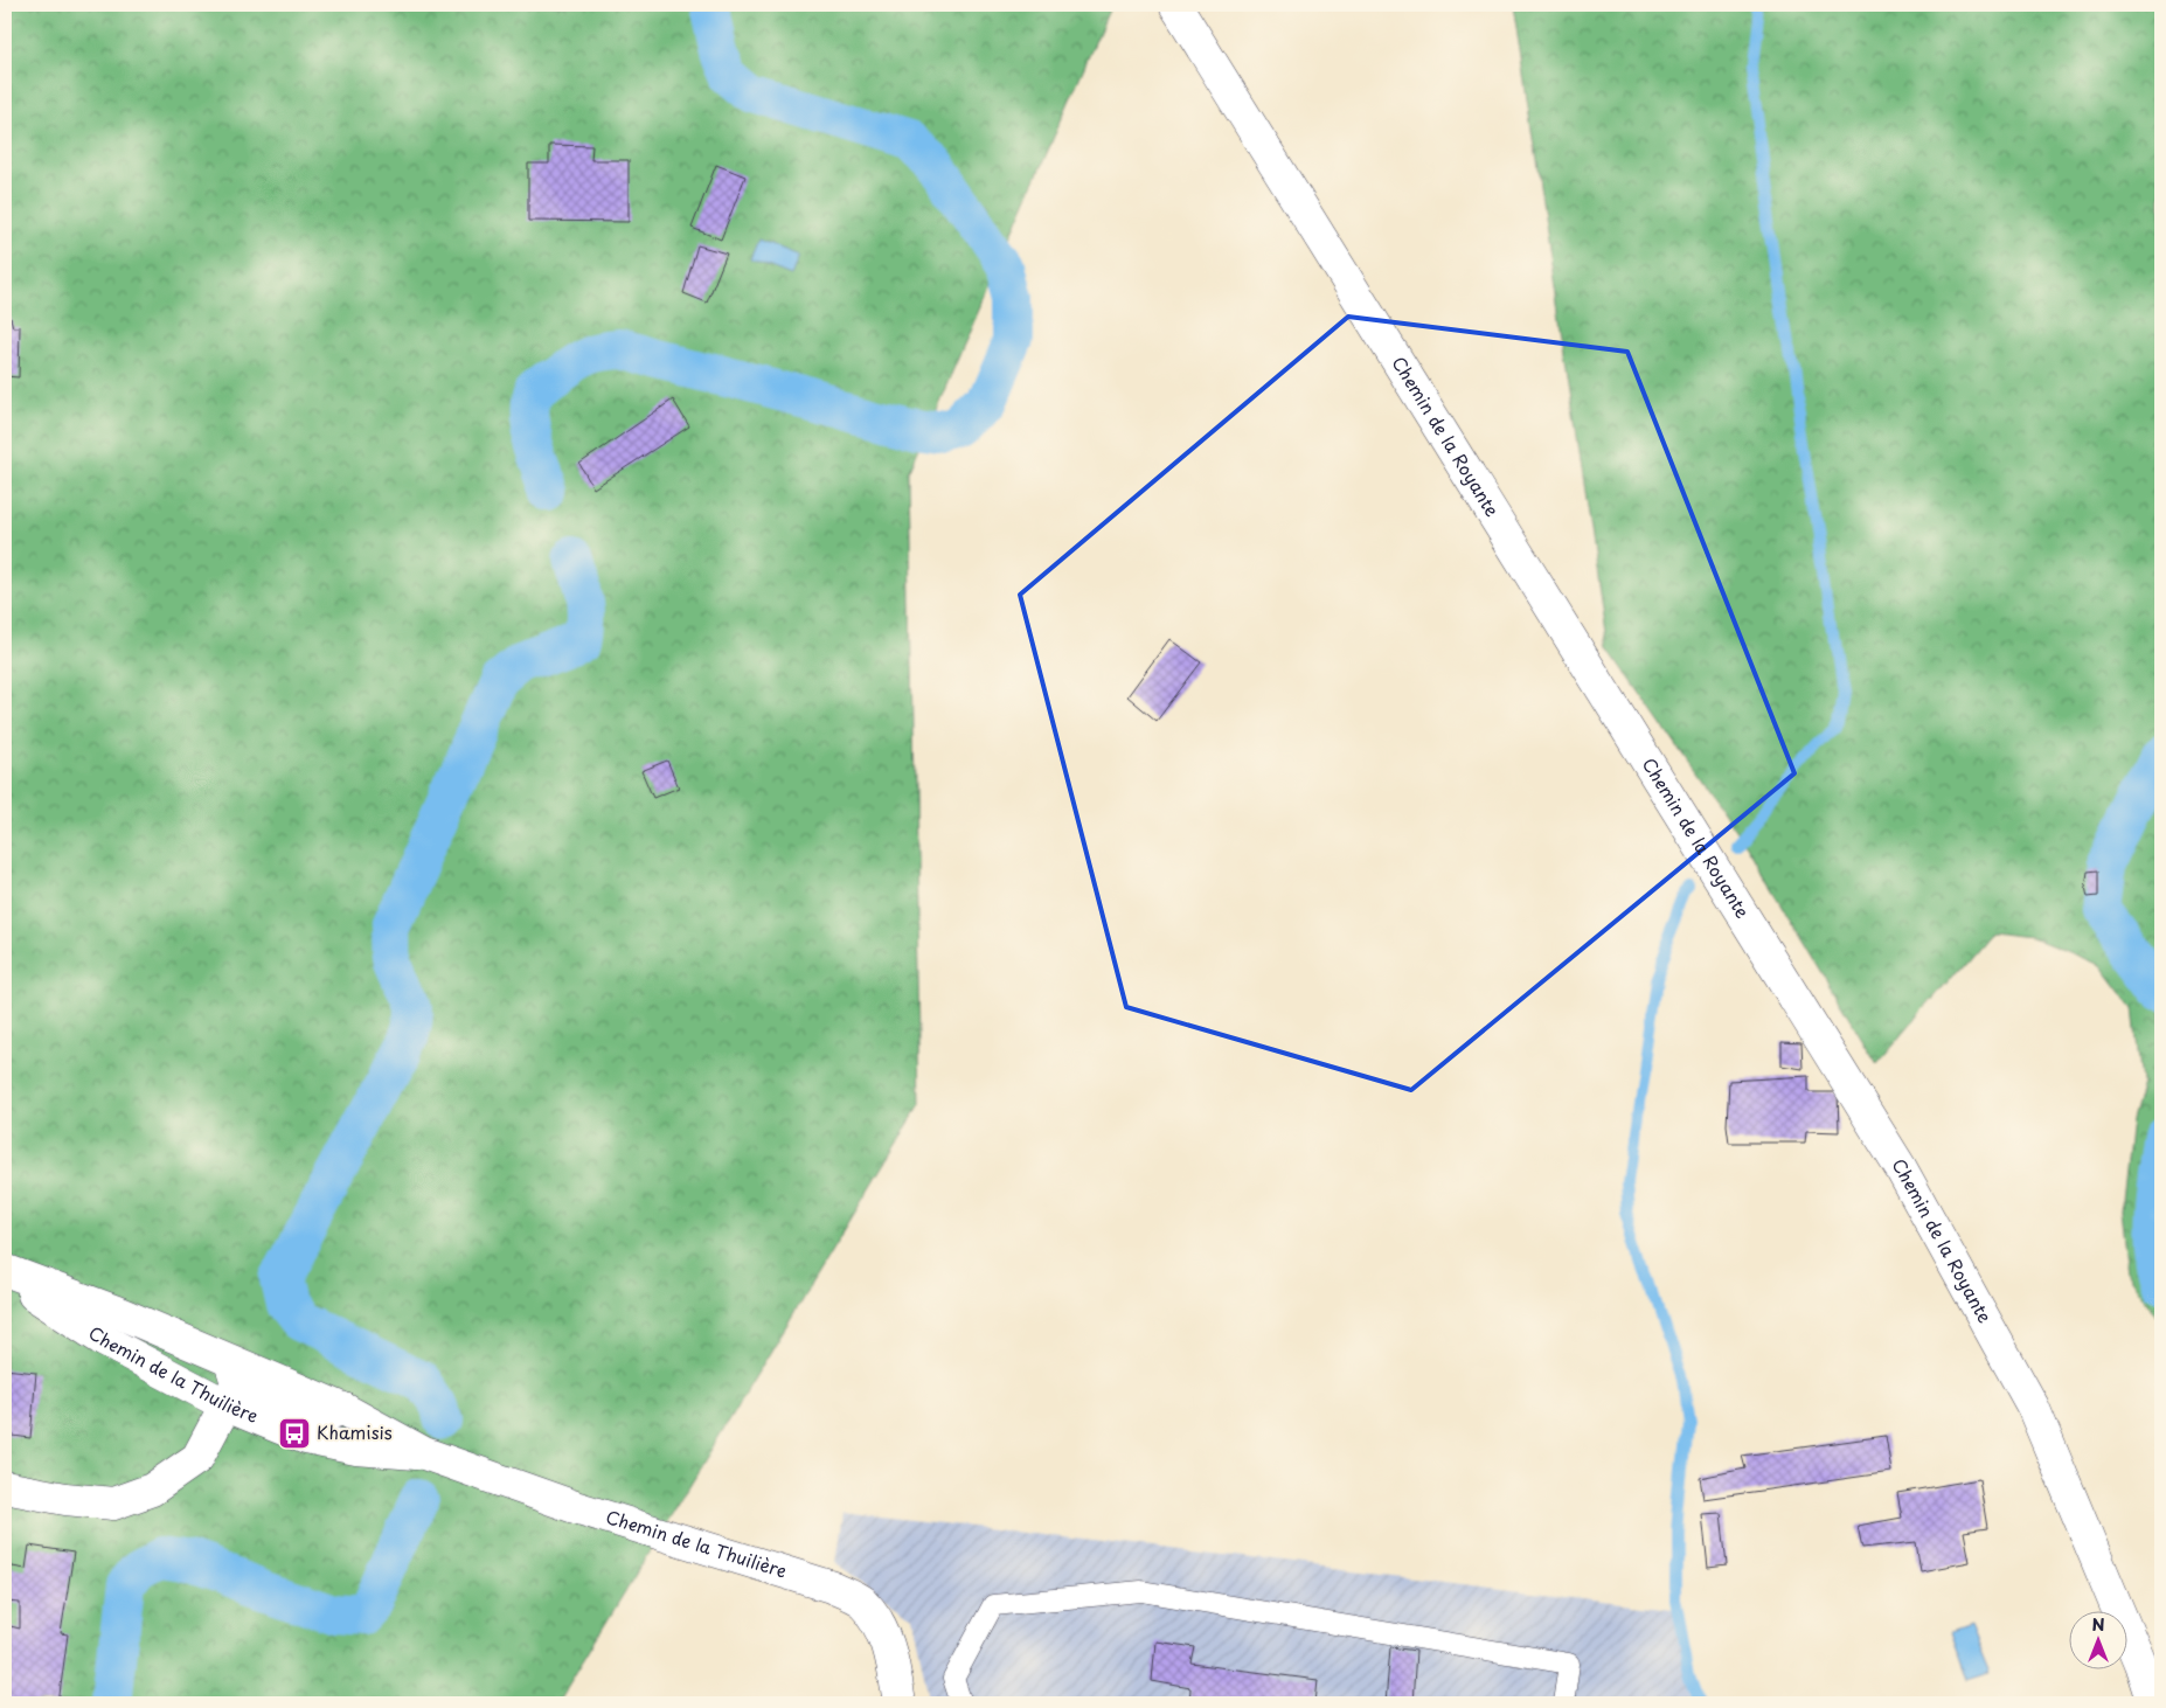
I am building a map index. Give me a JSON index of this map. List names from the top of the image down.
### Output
{
  "streets": {
    "street": ["Chemin de la Royante", "Chemin de la Thuilière"]
  },
  "places": {
    "bus stop": ["Khamisis"]
  },
  "north": "top"
}
